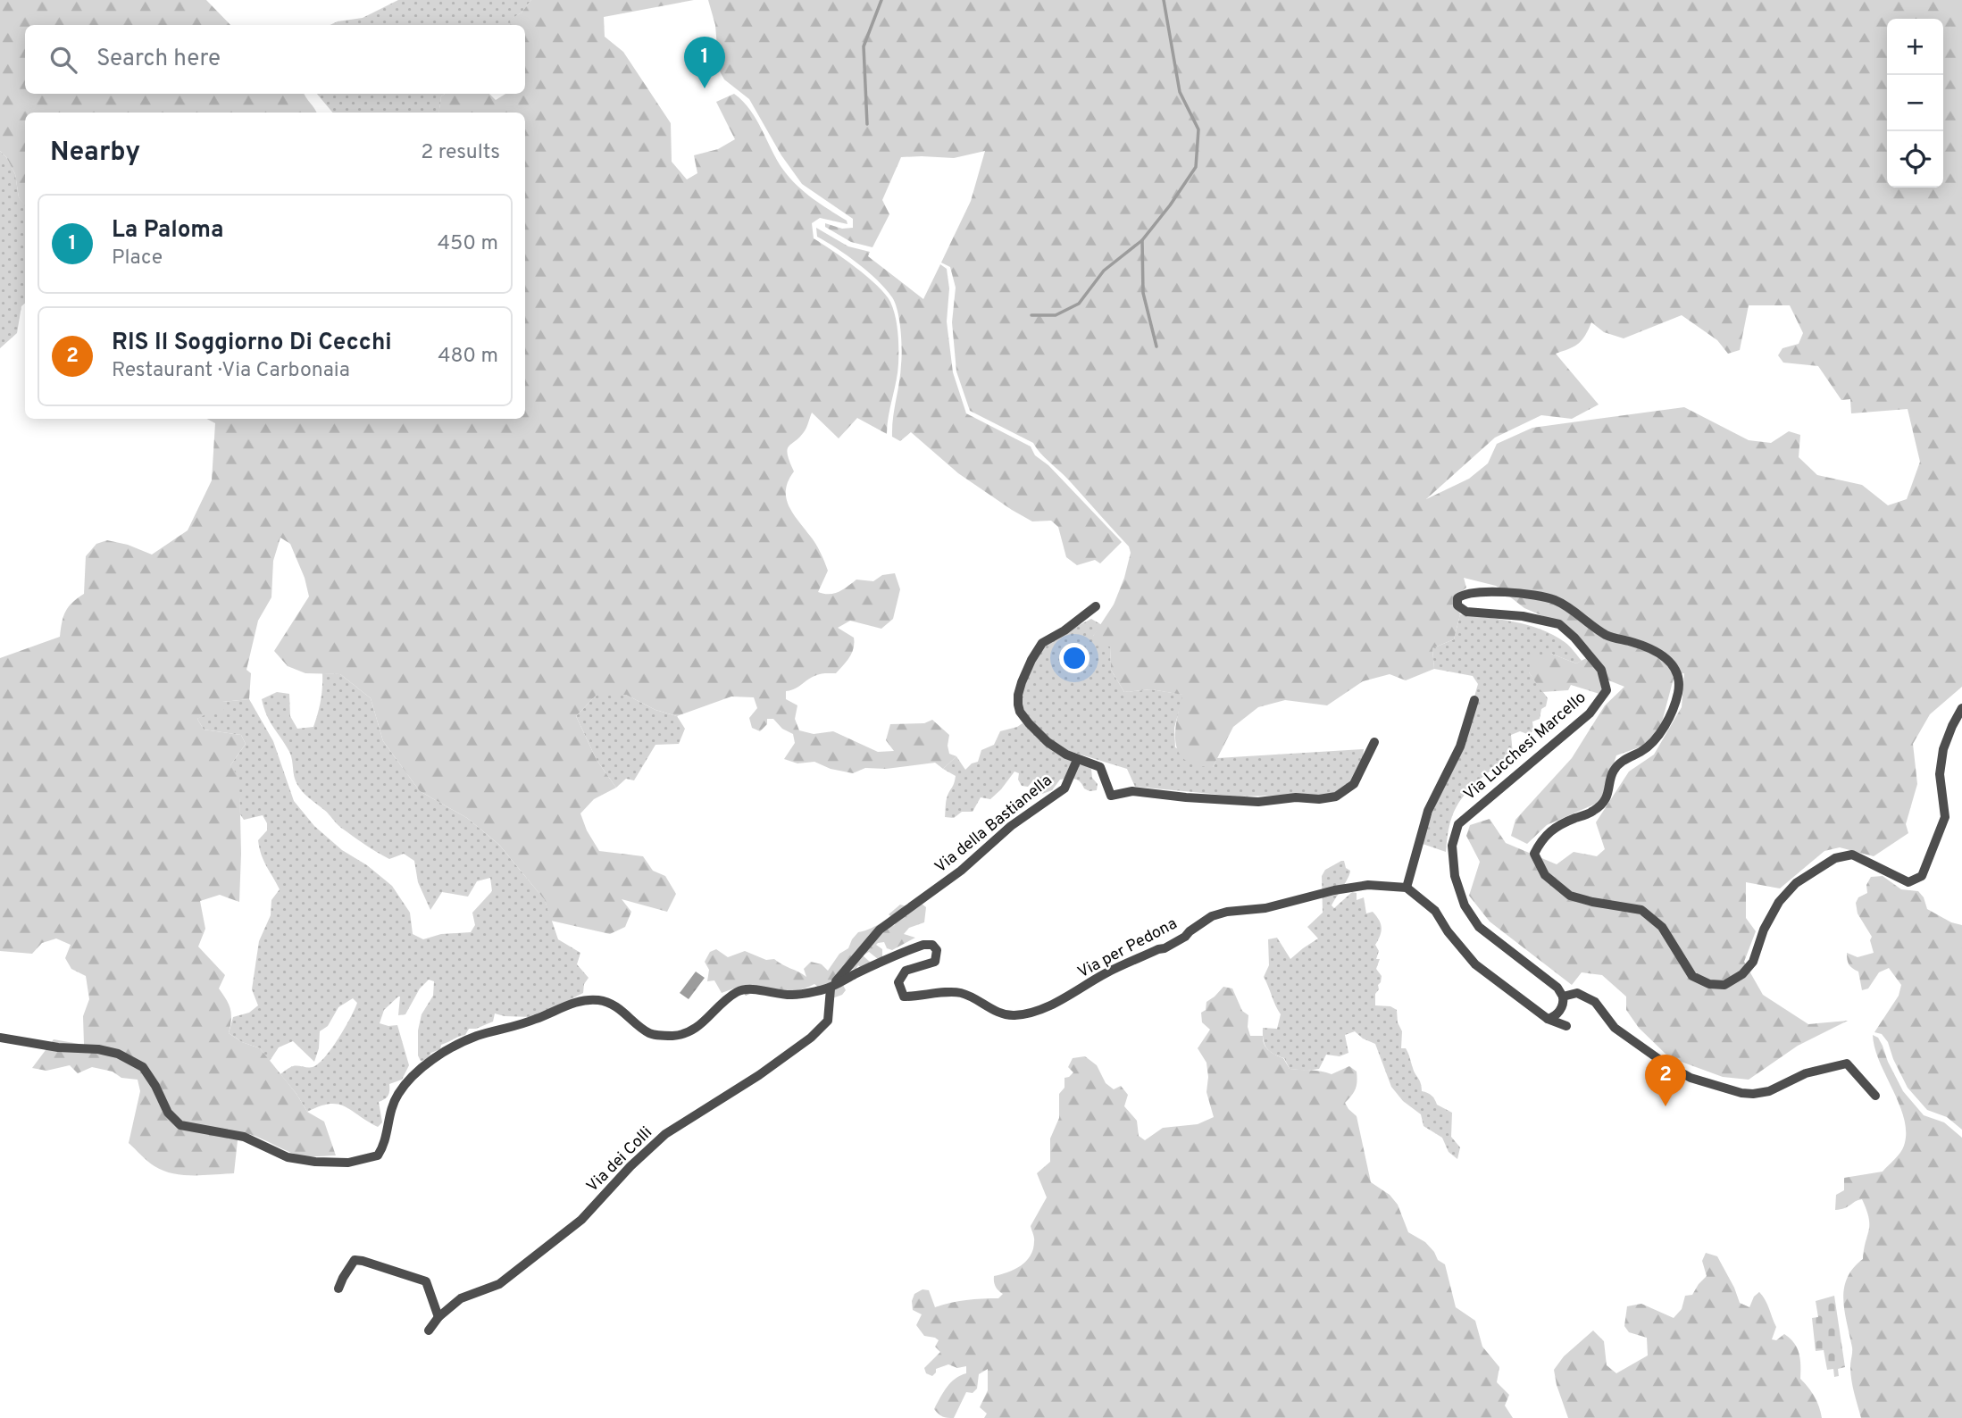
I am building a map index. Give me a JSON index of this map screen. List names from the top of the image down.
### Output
{
  "streets": {
    "street": [
      "Via Lucchesi Marcello",
      "Via della Bastianella",
      "Via per Pedona",
      "Via dei Colli"
    ]
  },
  "crossings": [
    ["Via della Bastianella", "Via per Pedona"],
    ["Via della Bastianella", "Via dei Colli"],
    ["Via per Pedona", "Via dei Colli"]
  ],
  "page": {
    "map_buttons": ["+", "−"],
    "search": "Search here",
    "pins": ["1", "2"],
    "heading": ["Nearby", "2 results"],
    "list": [
      {
        "mark": "1",
        "name": "La Paloma",
        "note": "Place",
        "value": "450 m"
      },
      {
        "mark": "2",
        "name": "RIS Il Soggiorno Di Cecchi",
        "note": "Restaurant · Via Carbonaia",
        "value": "480 m"
      }
    ]
  }
}
